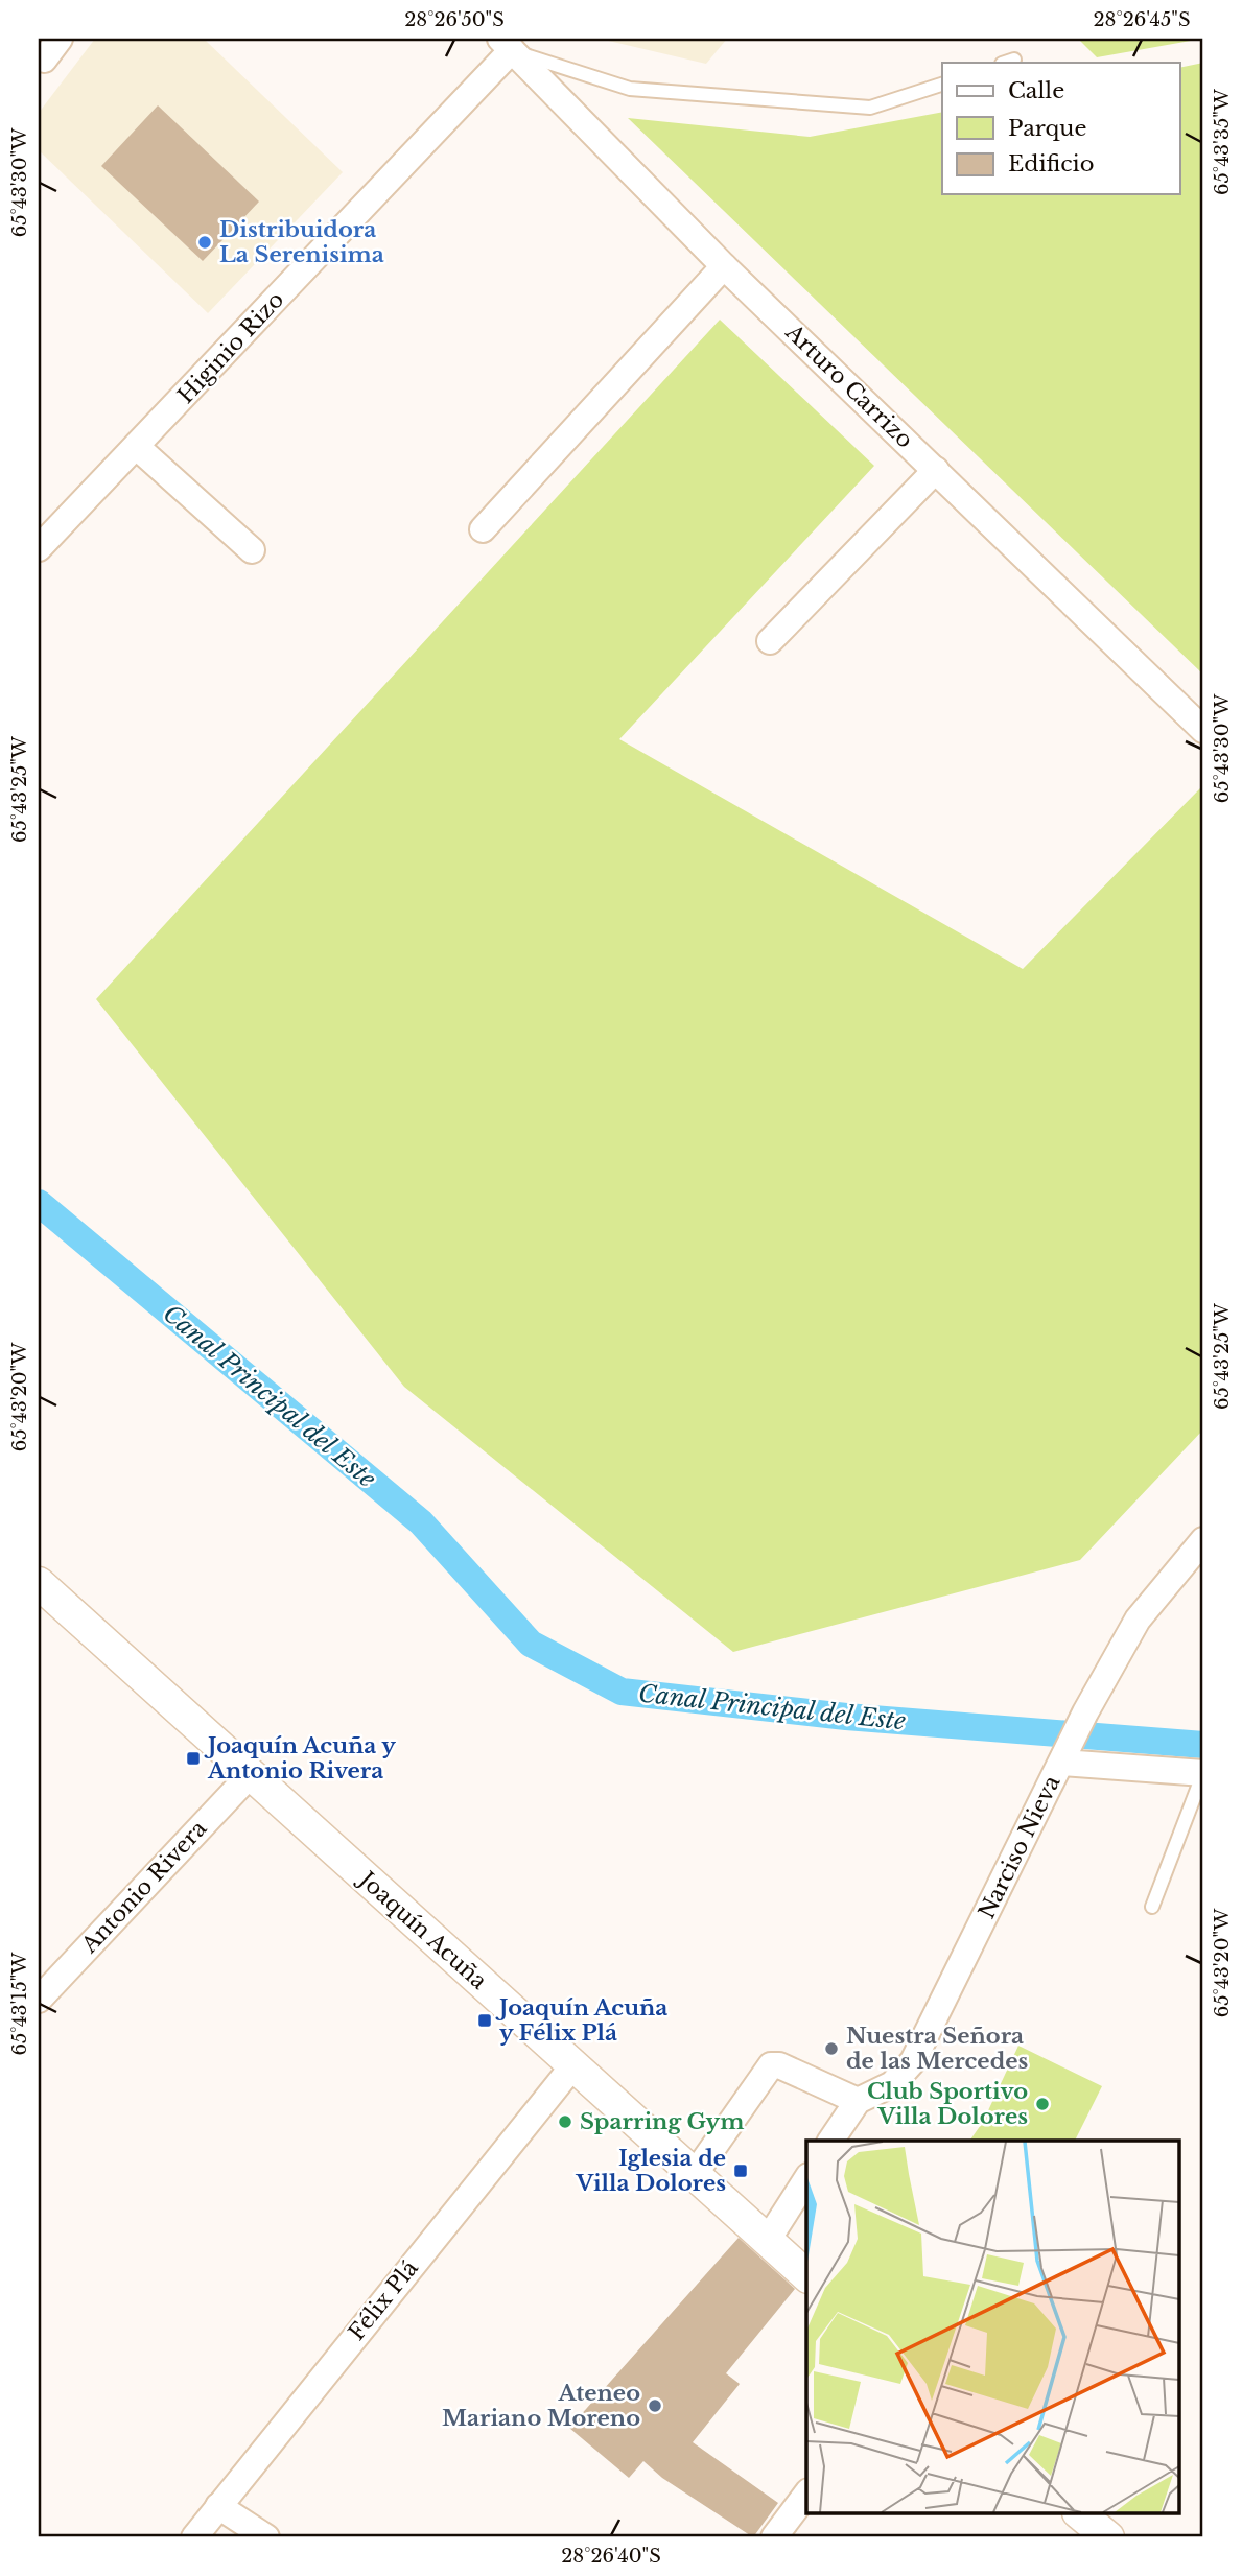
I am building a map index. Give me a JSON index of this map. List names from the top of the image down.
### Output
{
  "streets": {
    "street": [
      "Higinio Rizo",
      "Arturo Carrizo",
      "Narciso Nieva",
      "Antonio Rivera",
      "Joaquín Acuña",
      "Félix Plá"
    ]
  },
  "crossings": [
    ["Higinio Rizo", "Arturo Carrizo"],
    ["Antonio Rivera", "Joaquín Acuña"],
    ["Joaquín Acuña", "Félix Plá"]
  ],
  "water": ["Canal Principal del Este"],
  "places": {
    "other": [
      "Distribuidora La Serenisima",
      "Nuestra Señora de las Mercedes",
      "Club Sportivo Villa Dolores",
      "Sparring Gym",
      "Ateneo Mariano Moreno"
    ],
    "transit": ["Joaquín Acuña y Antonio Rivera", "Joaquín Acuña y Félix Plá", "Iglesia de Villa Dolores"]
  },
  "legend": ["Calle", "Parque", "Edificio"],
  "coordinates": [
    "28°26'50\"S",
    "28°26'45\"S",
    "65°43'35\"W",
    "65°43'30\"W",
    "65°43'25\"W",
    "65°43'20\"W",
    "65°43'15\"W",
    "28°26'40\"S"
  ]
}
